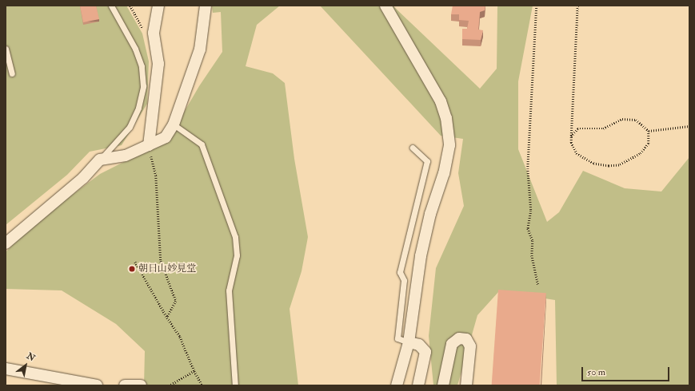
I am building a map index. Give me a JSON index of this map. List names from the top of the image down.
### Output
{
  "places": ["朝日山妙見堂"],
  "scale_bar": "50 m",
  "north": "top right"
}
